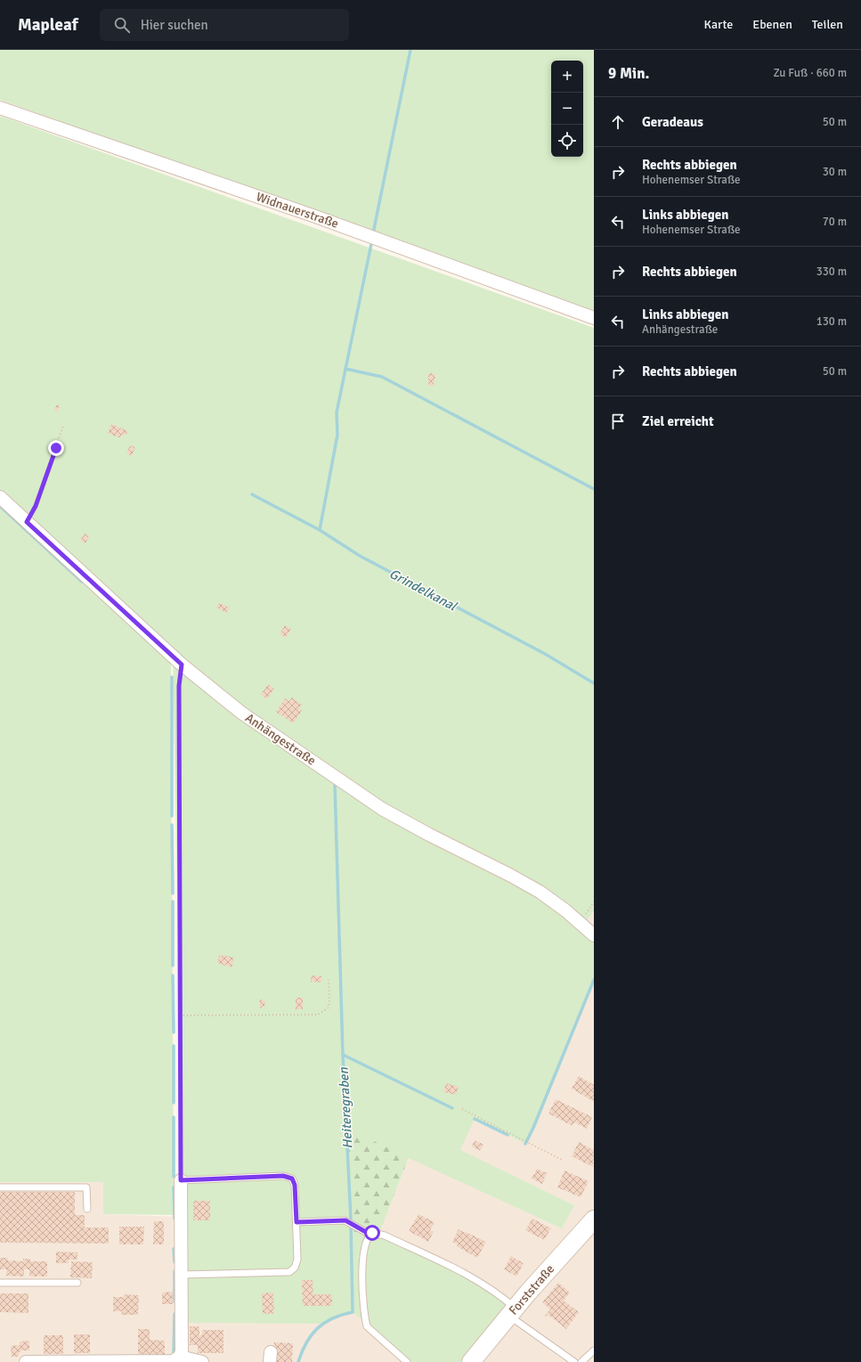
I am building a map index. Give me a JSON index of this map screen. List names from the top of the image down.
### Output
{
  "streets": {
    "street": ["Widnauerstraße", "Anhängestraße", "Forststraße"]
  },
  "water": ["Grindelkanal", "Heiteregraben"],
  "page": {
    "header": "Mapleaf",
    "search": "Hier suchen",
    "nav": ["Karte", "Ebenen", "Teilen"],
    "heading": ["9 Min.", "Zu Fuß · 660 m"],
    "map_buttons": ["+", "−"],
    "list": [
      ["Geradeaus", "50 m"],
      ["Rechts abbiegen", "Hohenemser Straße", "30 m"],
      ["Links abbiegen", "Hohenemser Straße", "70 m"],
      ["Rechts abbiegen", "330 m"],
      ["Links abbiegen", "Anhängestraße", "130 m"],
      ["Rechts abbiegen", "50 m"],
      "Ziel erreicht"
    ]
  }
}
